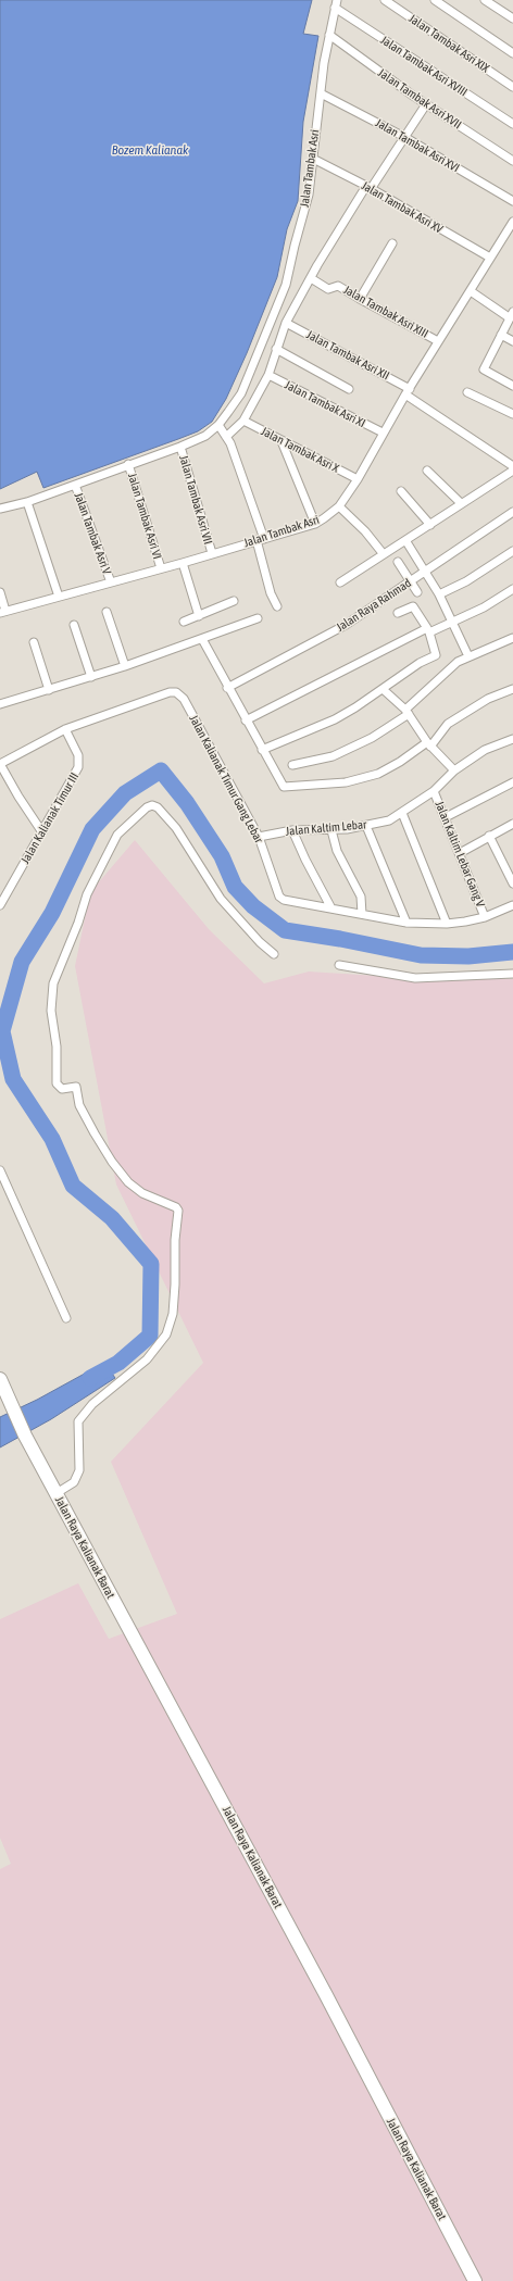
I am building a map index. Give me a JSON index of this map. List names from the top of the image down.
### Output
{
  "streets": {
    "highway": ["Jalan Raya Kalianak Barat"],
    "street": [
      "Jalan Tambak Asri XIX",
      "Jalan Tambak Asri XVIII",
      "Jalan Tambak Asri XVII",
      "Jalan Tambak Asri XVI",
      "Jalan Tambak Asri",
      "Jalan Tambak Asri XV",
      "Jalan Tambak Asri XIII",
      "Jalan Tambak Asri XII",
      "Jalan Tambak Asri XI",
      "Jalan Tambak Asri X",
      "Jalan Tambak Asri VII",
      "Jalan Tambak Asri VI",
      "Jalan Tambak Asri V",
      "Jalan Raya Rahmad",
      "Jalan Kalianak Timur Gang Lebar",
      "Jalan Kalianak Timur III",
      "Jalan Kaltim Lebar",
      "Jalan Kaltim Lebar Gang V"
    ]
  },
  "crossings": [
    ["Jalan Tambak Asri XVIII", "Jalan Tambak Asri"],
    ["Jalan Tambak Asri XVII", "Jalan Tambak Asri"],
    ["Jalan Tambak Asri XVI", "Jalan Tambak Asri"],
    ["Jalan Tambak Asri", "Jalan Tambak Asri XV"],
    ["Jalan Tambak Asri", "Jalan Tambak Asri XIII"],
    ["Jalan Tambak Asri", "Jalan Tambak Asri XII"],
    ["Jalan Tambak Asri", "Jalan Tambak Asri XI"],
    ["Jalan Tambak Asri", "Jalan Tambak Asri X"],
    ["Jalan Tambak Asri", "Jalan Tambak Asri VII"],
    ["Jalan Tambak Asri", "Jalan Tambak Asri VI"],
    ["Jalan Tambak Asri", "Jalan Tambak Asri V"],
    ["Jalan Kalianak Timur Gang Lebar", "Jalan Kalianak Timur III"],
    ["Jalan Kalianak Timur Gang Lebar", "Jalan Kaltim Lebar"],
    ["Jalan Kalianak Timur Gang Lebar", "Jalan Kaltim Lebar Gang V"],
    ["Jalan Kaltim Lebar", "Jalan Kaltim Lebar Gang V"]
  ],
  "water": ["Bozem Kalianak"]
}
